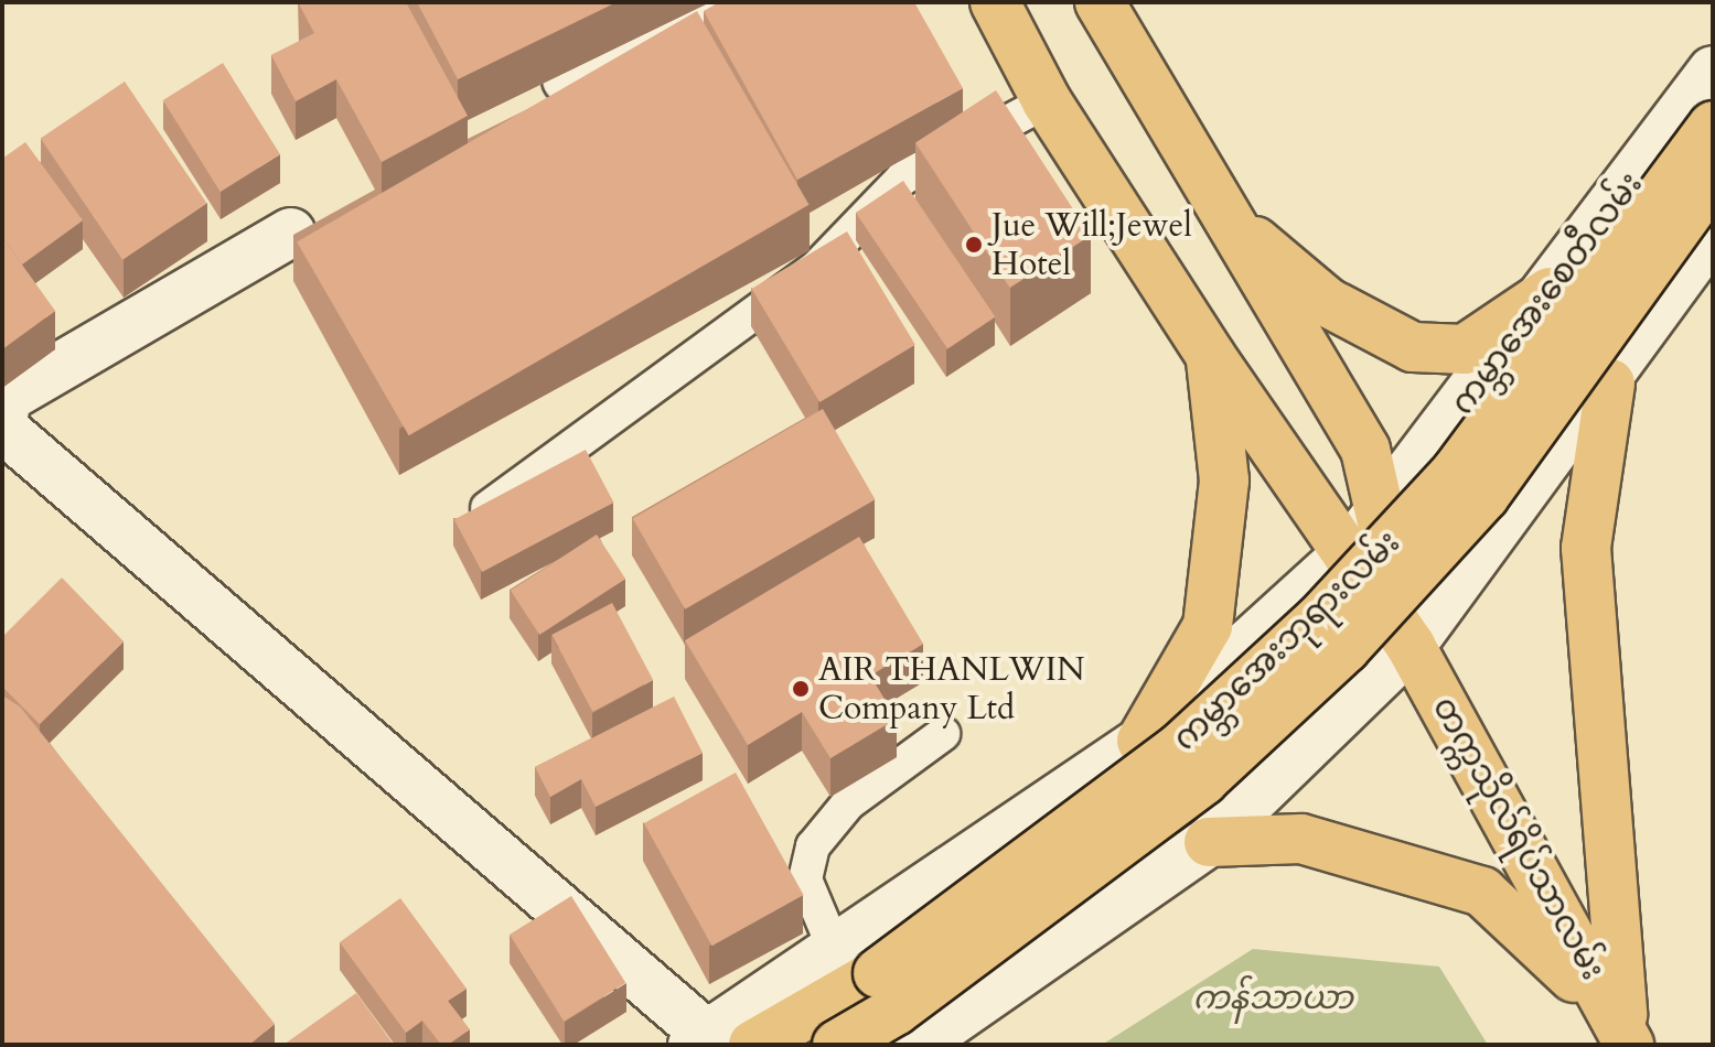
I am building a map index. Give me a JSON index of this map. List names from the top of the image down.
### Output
{
  "streets": {
    "main road": ["ကမ္ဘာအေးစေတီလမ်း", "ကမ္ဘာအေးဘုရားလမ်း", "တက္ကသိုလ်ရိပ်သာလမ်း"]
  },
  "crossings": [
    ["ကမ္ဘာအေးစေတီလမ်း", "ကမ္ဘာအေးဘုရားလမ်း"]
  ],
  "parks": ["ကန်သာယာ"],
  "places": ["Jue Will;Jewel Hotel", "AIR THANLWIN Company Ltd"]
}
